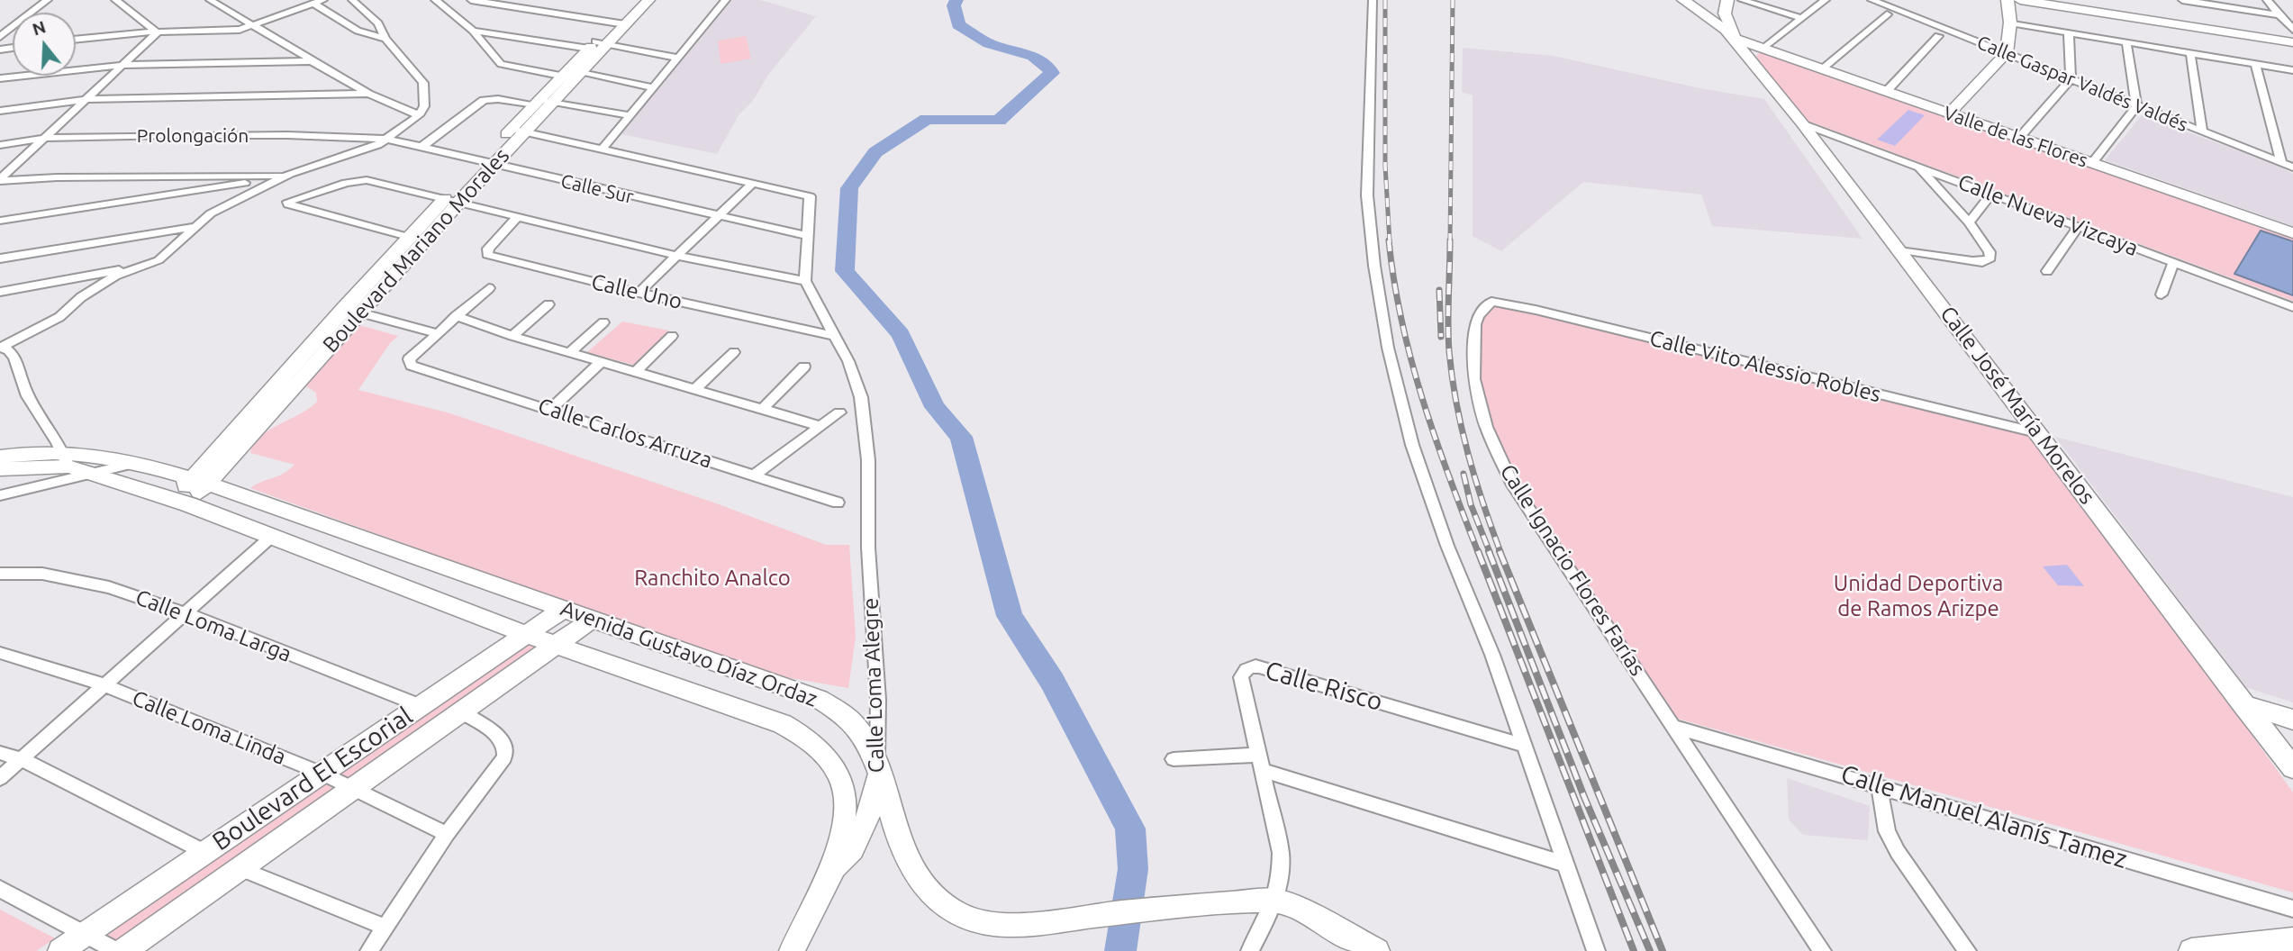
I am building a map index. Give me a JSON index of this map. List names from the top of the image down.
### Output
{
  "streets": {
    "street": [
      "Calle Gaspar Valdés Valdés",
      "Prolongación",
      "Valle de las Flores",
      "Calle Sur",
      "Calle Nueva Vizcaya",
      "Boulevard Mariano Morales",
      "Calle Uno",
      "Calle Vito Alessio Robles",
      "Calle José María Morelos",
      "Calle Carlos Arruza",
      "Calle Ignacio Flores Farías",
      "Calle Loma Larga",
      "Avenida Gustavo Díaz Ordaz",
      "Calle Loma Alegre",
      "Calle Risco",
      "Calle Loma Linda",
      "Boulevard El Escorial",
      "Calle Manuel Alanís Tamez"
    ]
  },
  "crossings": [
    ["Prolongación", "Calle Sur"],
    ["Valle de las Flores", "Calle José María Morelos"],
    ["Calle Sur", "Boulevard Mariano Morales"],
    ["Calle Nueva Vizcaya", "Calle José María Morelos"],
    ["Boulevard Mariano Morales", "Avenida Gustavo Díaz Ordaz"],
    ["Calle Uno", "Calle Loma Alegre"],
    ["Calle Vito Alessio Robles", "Calle José María Morelos"],
    ["Calle Vito Alessio Robles", "Calle Ignacio Flores Farías"],
    ["Calle Ignacio Flores Farías", "Calle Manuel Alanís Tamez"],
    ["Calle Loma Larga", "Boulevard El Escorial"],
    ["Avenida Gustavo Díaz Ordaz", "Calle Loma Alegre"],
    ["Avenida Gustavo Díaz Ordaz", "Calle Risco"],
    ["Avenida Gustavo Díaz Ordaz", "Boulevard El Escorial"],
    ["Calle Loma Linda", "Boulevard El Escorial"]
  ],
  "parks": ["Ranchito Analco", "Unidad Deportiva de Ramos Arizpe"],
  "north": "top"
}
